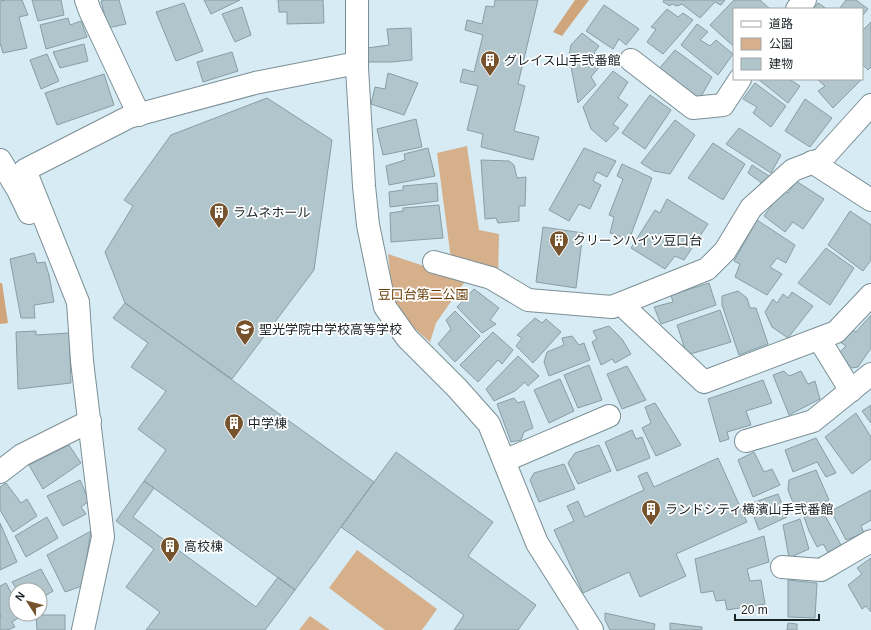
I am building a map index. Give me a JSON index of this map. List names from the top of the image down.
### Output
{
  "parks": ["豆口台第二公園"],
  "places": {
    "building": [
      "グレイス山手弐番館",
      "ラムネホール",
      "クリーンハイツ豆口台",
      "中学棟",
      "ランドシティ横濱山手弐番館",
      "高校棟"
    ],
    "school or university": ["聖光学院中学校高等学校"]
  },
  "legend": ["道路", "公園", "建物"],
  "scale_bar": "20 m",
  "north": "top left"
}
